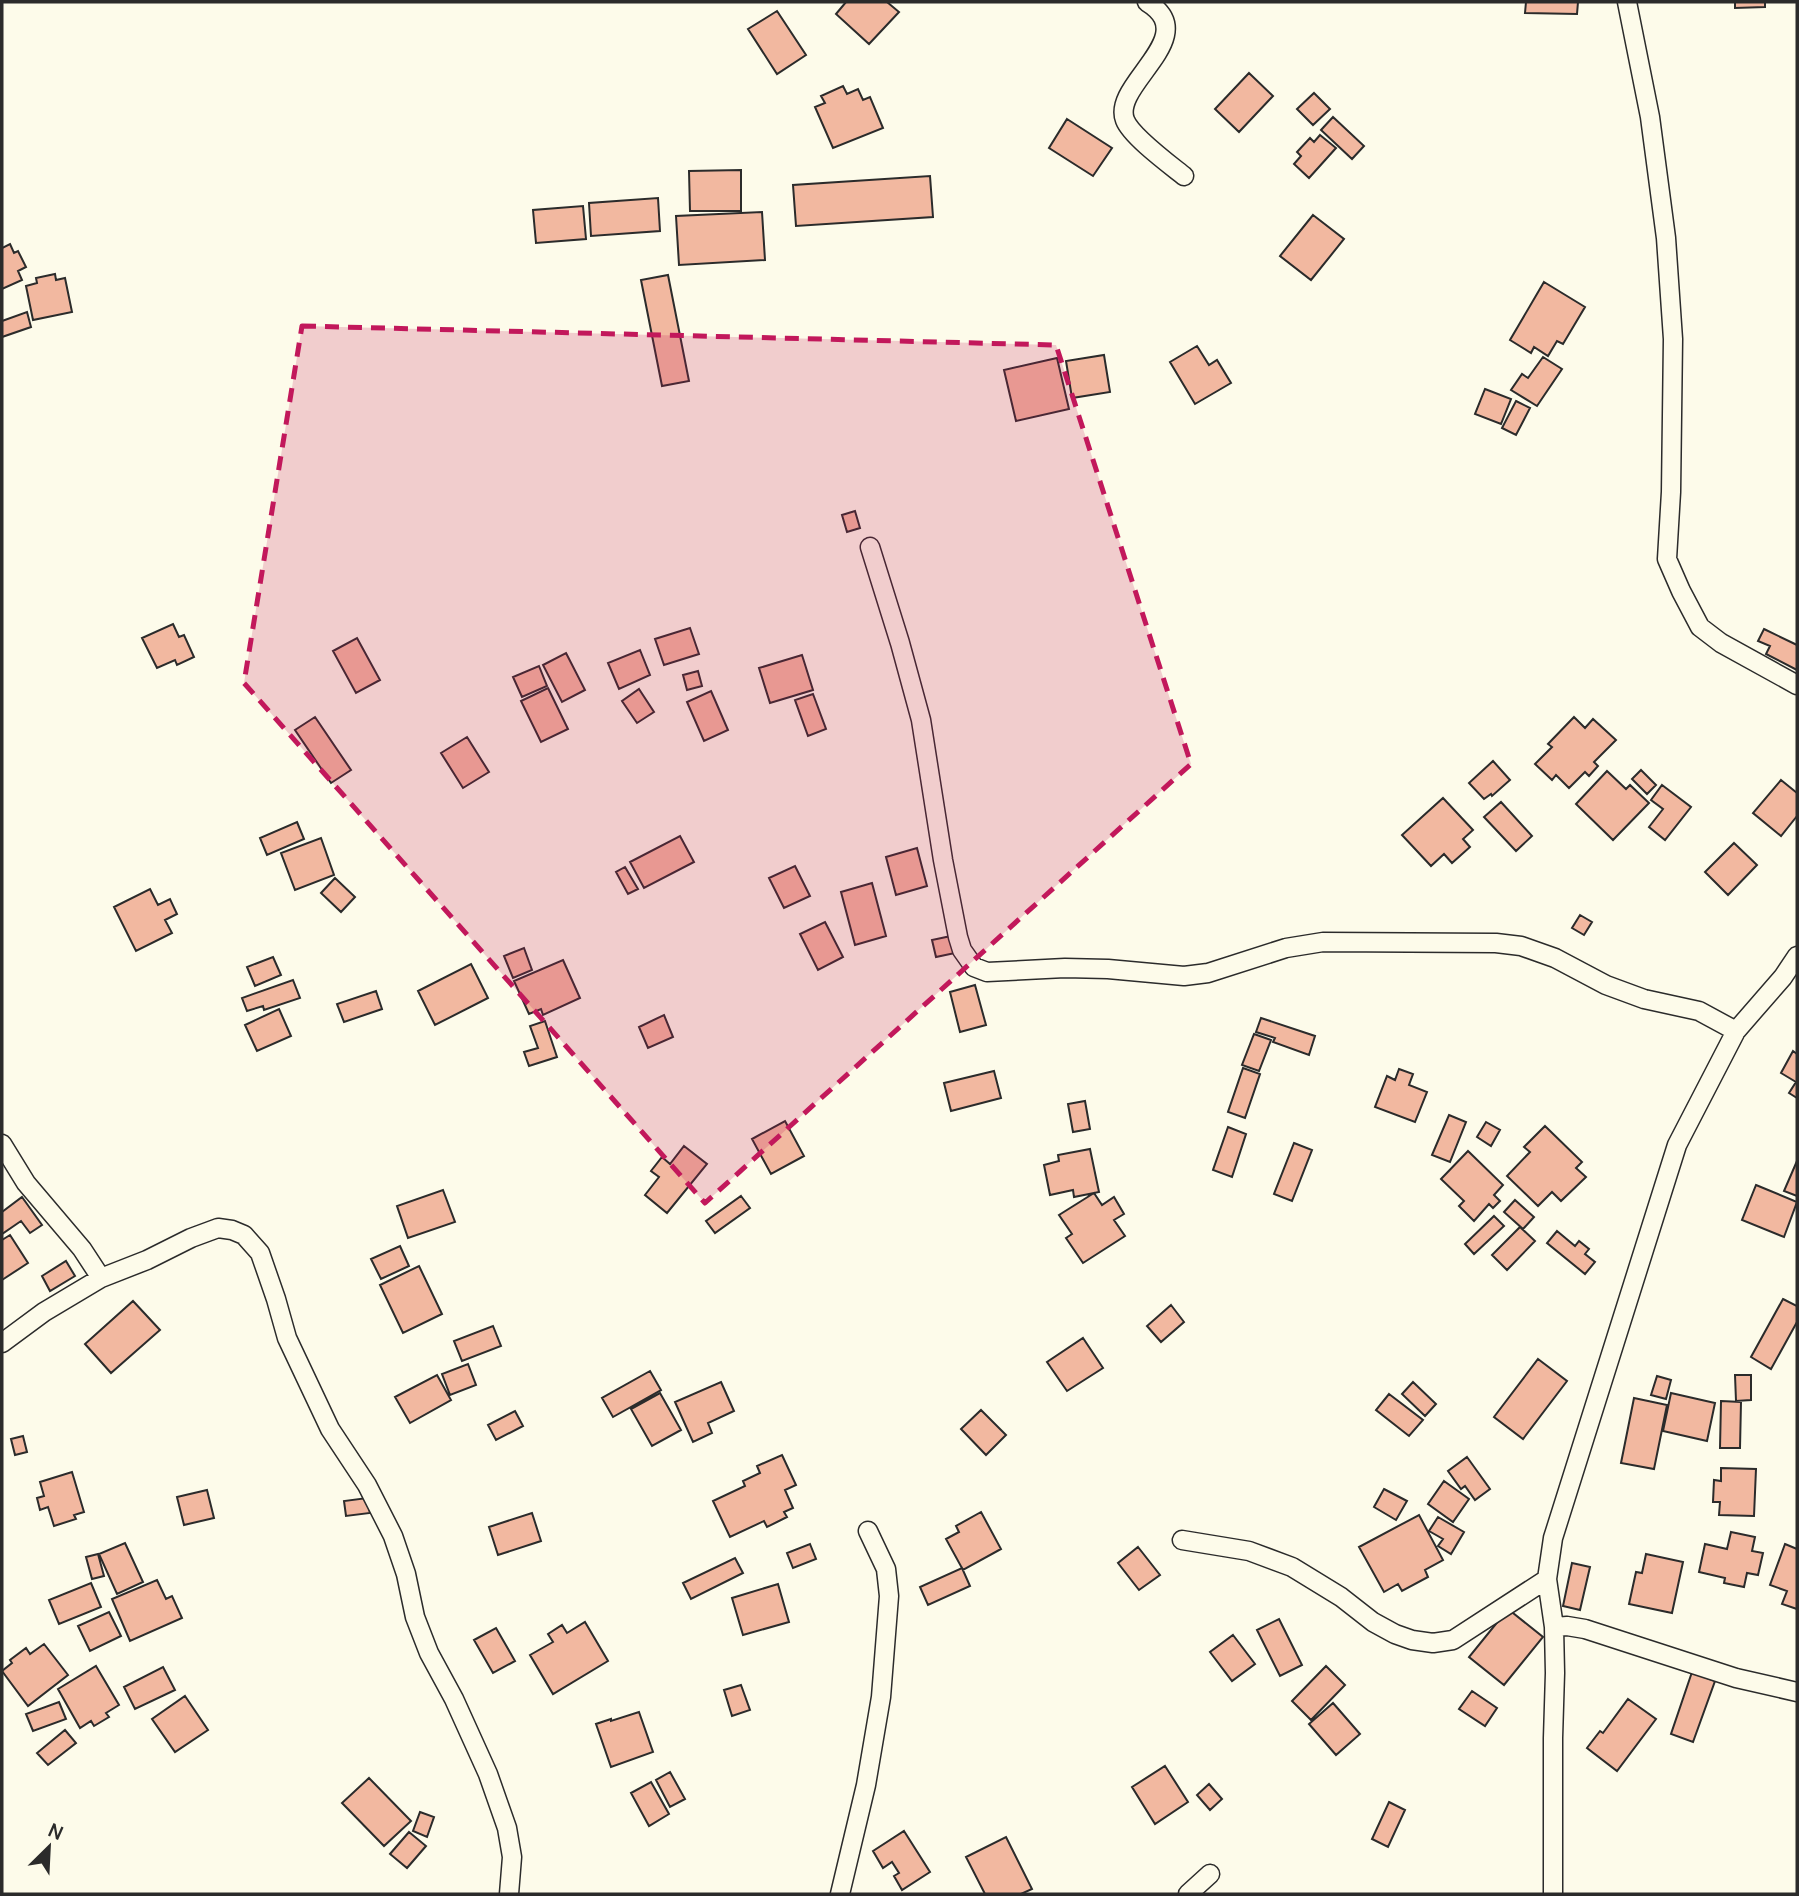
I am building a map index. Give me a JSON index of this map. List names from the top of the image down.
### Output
{
  "north": "top right"
}
